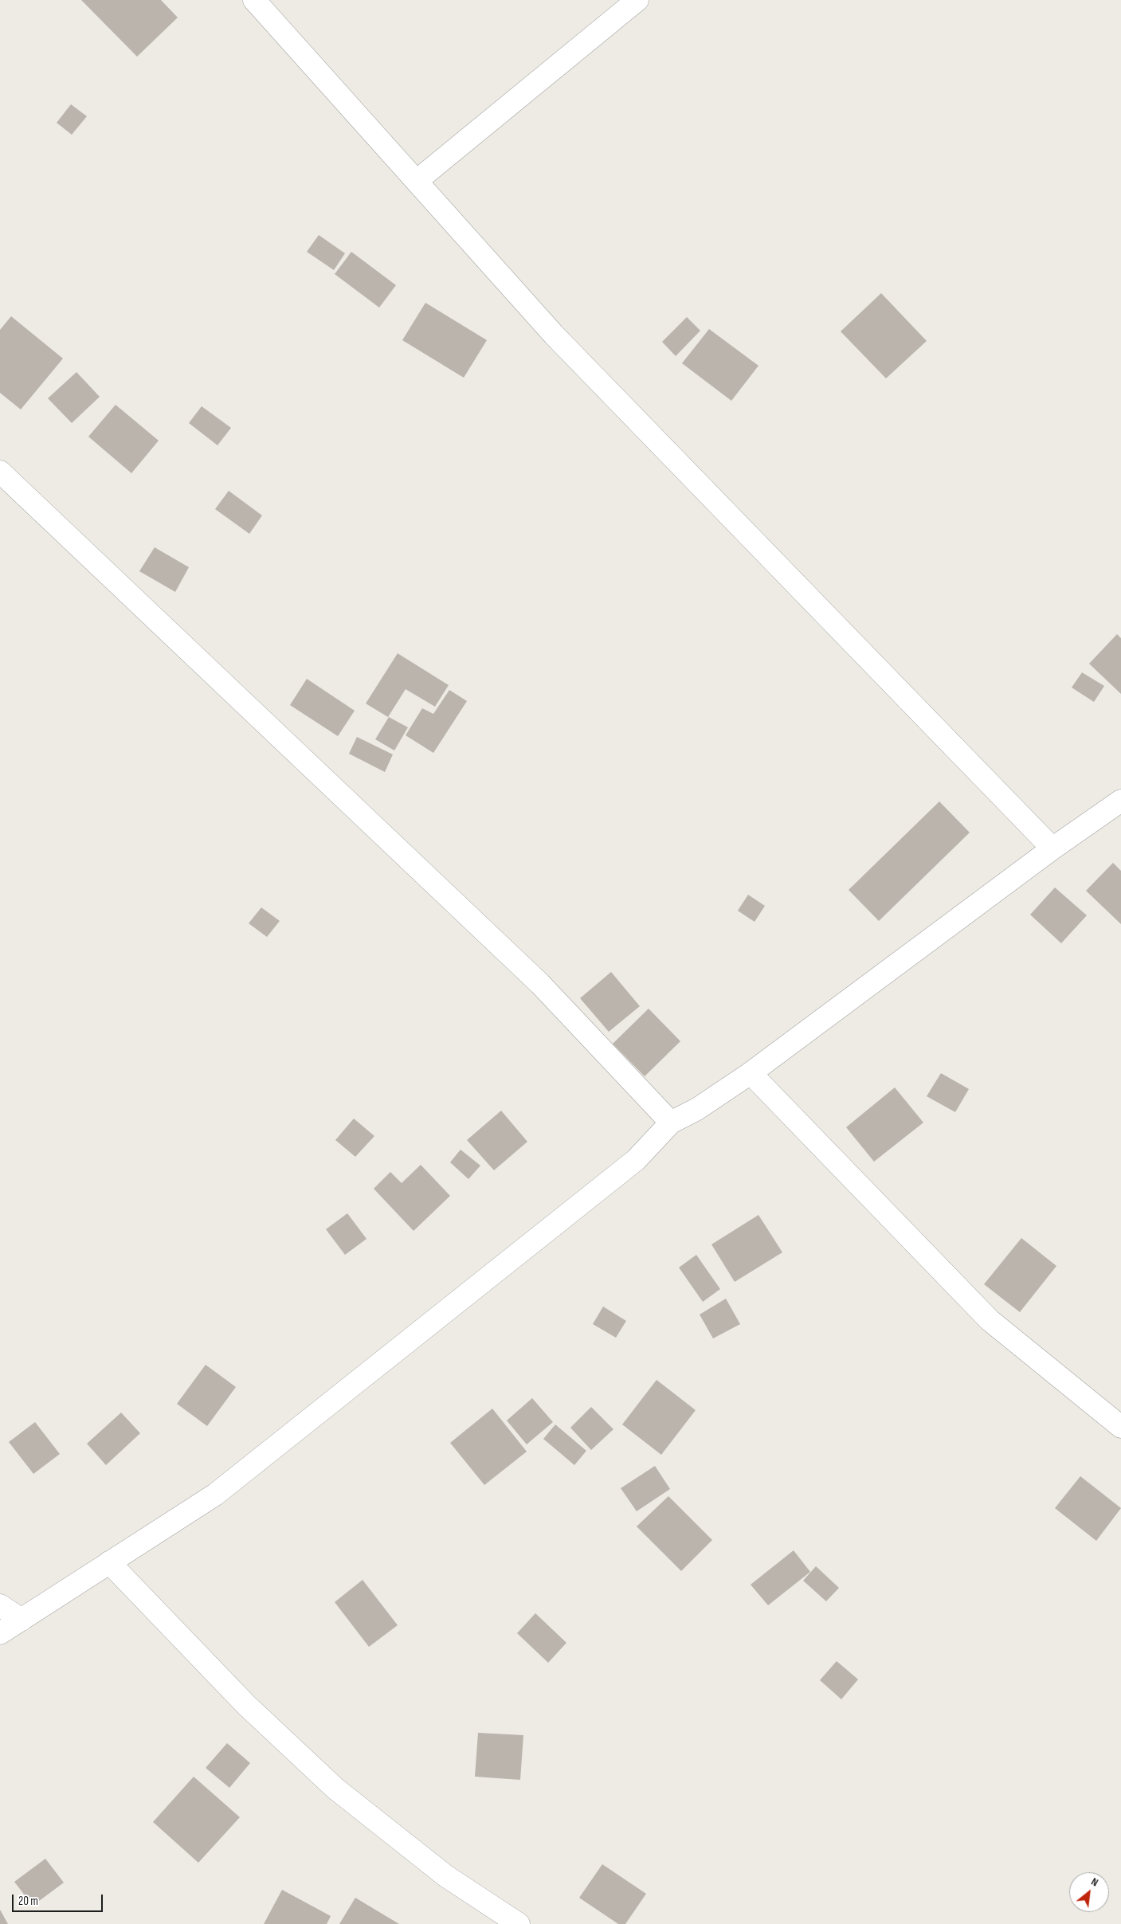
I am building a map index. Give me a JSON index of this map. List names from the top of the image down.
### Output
{
  "scale_bar": "20 m",
  "north": "top right"
}
